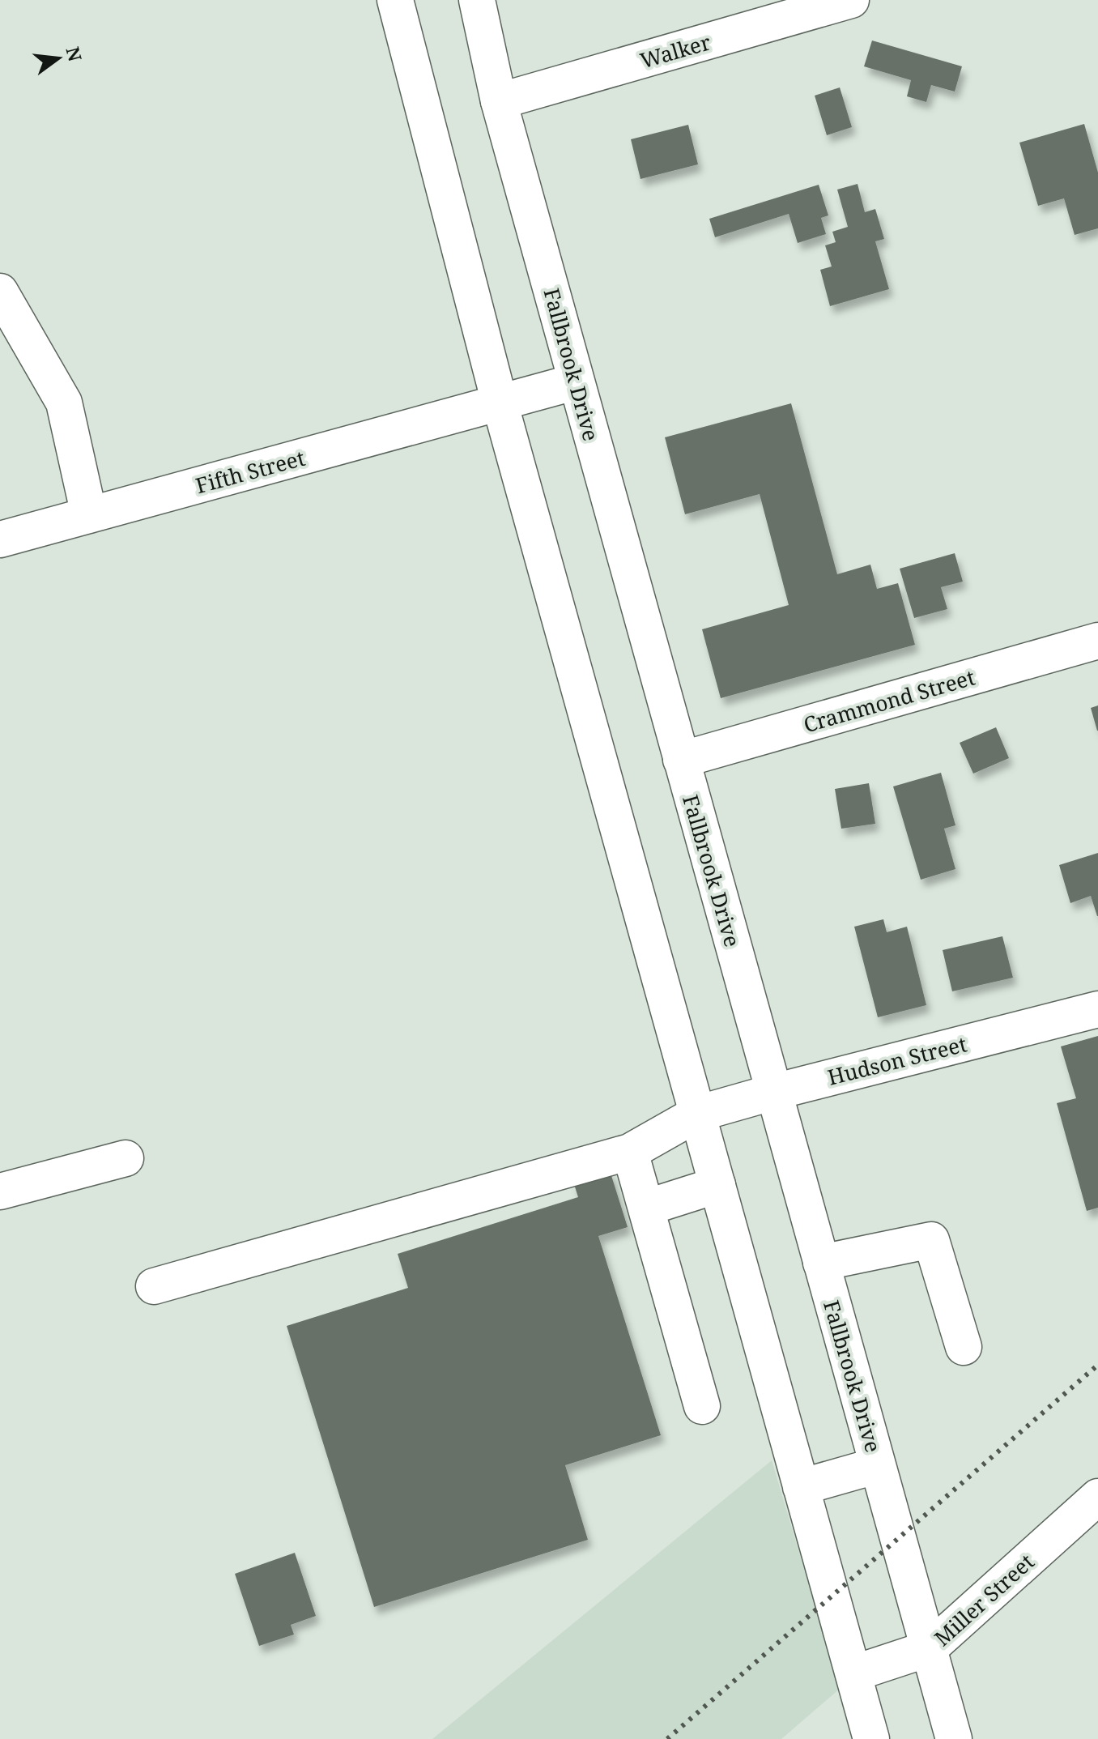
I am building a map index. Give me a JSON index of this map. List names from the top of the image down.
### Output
{
  "streets": {
    "main road": [
      "Walker",
      "Fallbrook Drive",
      "Fifth Street",
      "Crammond Street",
      "Hudson Street",
      "Miller Street"
    ]
  },
  "crossings": [
    ["Walker", "Fallbrook Drive"],
    ["Fallbrook Drive", "Fifth Street"],
    ["Fallbrook Drive", "Crammond Street"],
    ["Fallbrook Drive", "Hudson Street"],
    ["Fallbrook Drive", "Miller Street"]
  ],
  "north": "right"
}
